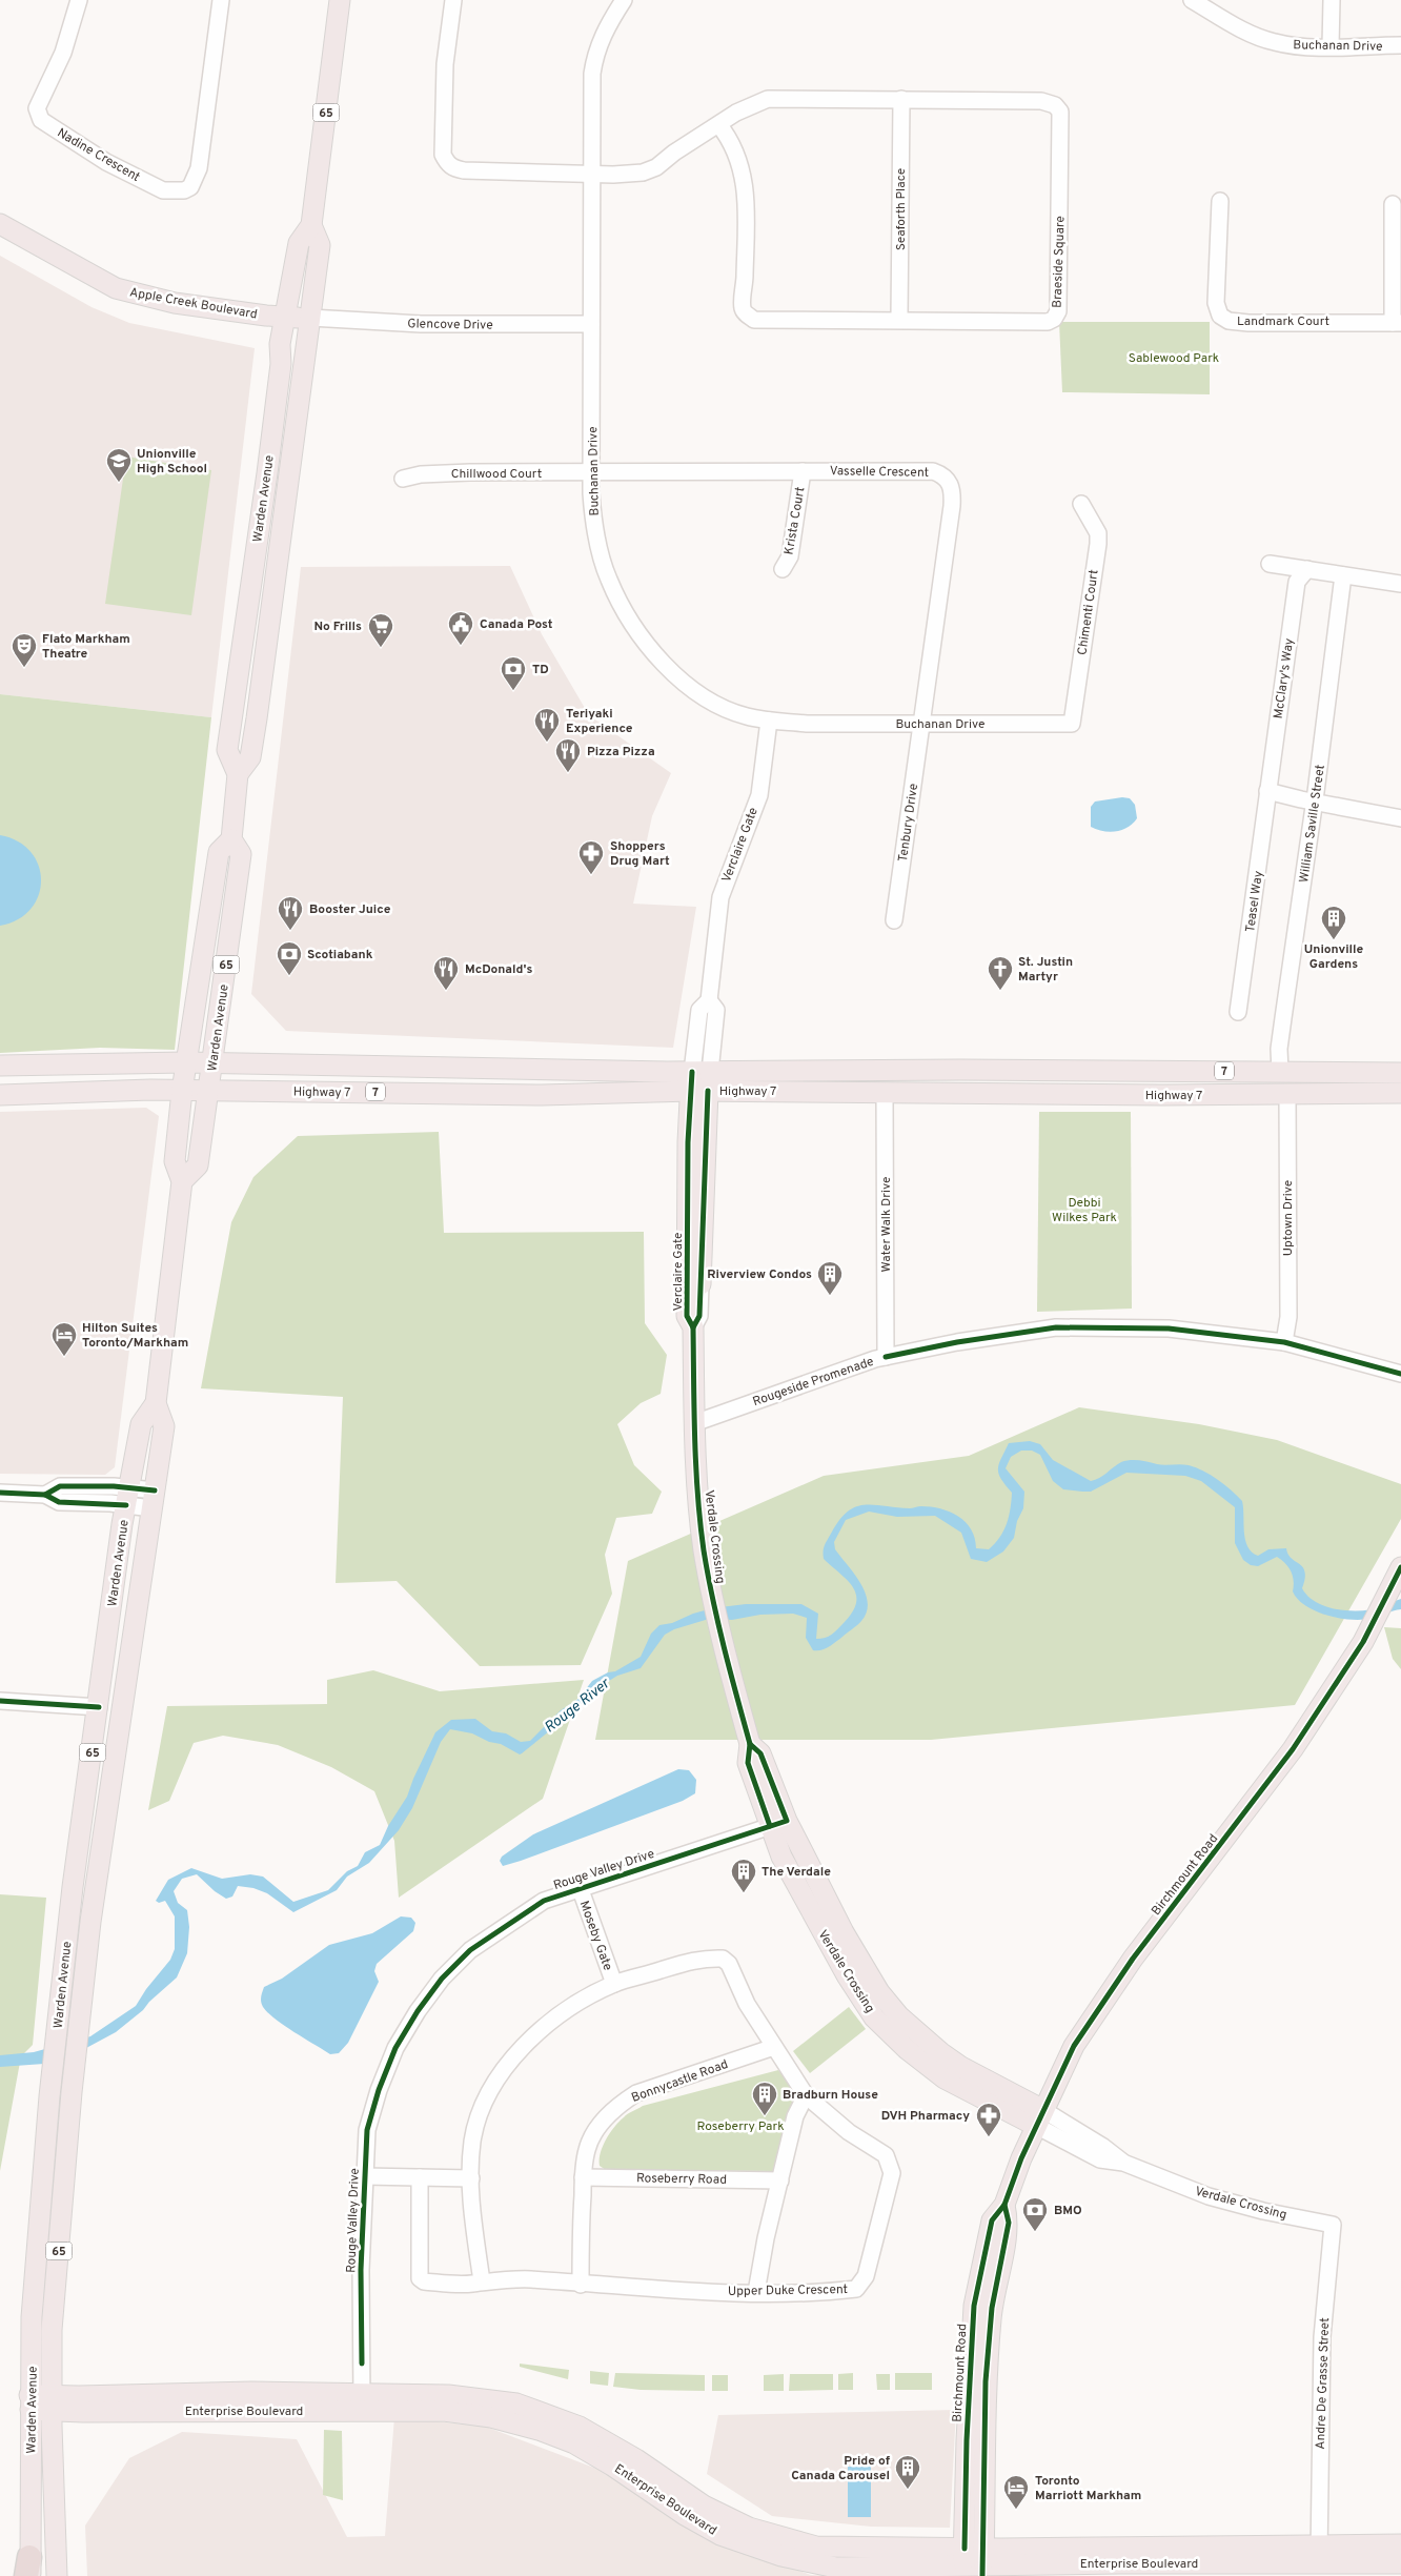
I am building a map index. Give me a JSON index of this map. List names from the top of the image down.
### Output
{
  "streets": {
    "main road": [
      "65",
      "Apple Creek Boulevard",
      "Warden Avenue",
      "Verclaire Gate",
      "7",
      "Highway 7",
      "Verdale Crossing",
      "Birchmount Road",
      "Enterprise Boulevard"
    ],
    "street": [
      "Buchanan Drive",
      "Nadine Crescent",
      "Seaforth Place",
      "Braeside Square",
      "Landmark Court",
      "Glencove Drive",
      "Vasselle Crescent",
      "Chillwood Court",
      "Krista Court",
      "Chimenti Court",
      "McClary's Way",
      "Tenbury Drive",
      "William Saville Street",
      "Teasel Way",
      "Uptown Drive",
      "Water Walk Drive",
      "Rougeside Promenade",
      "Rouge Valley Drive",
      "Moseby Gate",
      "Bonnycastle Road",
      "Roseberry Road",
      "Upper Duke Crescent",
      "Andre De Grasse Street"
    ]
  },
  "crossings": [
    ["Buchanan Drive", "Braeside Square"],
    ["Buchanan Drive", "Glencove Drive"],
    ["Buchanan Drive", "Vasselle Crescent"],
    ["Buchanan Drive", "Chillwood Court"],
    ["Buchanan Drive", "Chimenti Court"],
    ["Buchanan Drive", "Tenbury Drive"],
    ["Buchanan Drive", "Verclaire Gate"],
    ["Seaforth Place", "Braeside Square"],
    ["Apple Creek Boulevard", "Glencove Drive"],
    ["Apple Creek Boulevard", "Warden Avenue"],
    ["Glencove Drive", "Warden Avenue"],
    ["Vasselle Crescent", "Chillwood Court"],
    ["Vasselle Crescent", "Krista Court"],
    ["Vasselle Crescent", "Tenbury Drive"],
    ["Warden Avenue", "Highway 7"],
    ["Warden Avenue", "Enterprise Boulevard"],
    ["McClary's Way", "Teasel Way"],
    ["William Saville Street", "Highway 7"],
    ["Verclaire Gate", "Highway 7"],
    ["Verclaire Gate", "Verdale Crossing"],
    ["Highway 7", "Uptown Drive"],
    ["Highway 7", "Water Walk Drive"],
    ["Uptown Drive", "Rougeside Promenade"],
    ["Water Walk Drive", "Rougeside Promenade"],
    ["Rougeside Promenade", "Verdale Crossing"],
    ["Verdale Crossing", "Rouge Valley Drive"],
    ["Verdale Crossing", "Birchmount Road"],
    ["Verdale Crossing", "Andre De Grasse Street"],
    ["Rouge Valley Drive", "Moseby Gate"],
    ["Rouge Valley Drive", "Enterprise Boulevard"],
    ["Birchmount Road", "Enterprise Boulevard"],
    ["Moseby Gate", "Upper Duke Crescent"],
    ["Bonnycastle Road", "Roseberry Road"],
    ["Bonnycastle Road", "Upper Duke Crescent"],
    ["Andre De Grasse Street", "Enterprise Boulevard"]
  ],
  "water": ["Rouge River"],
  "parks": ["Sablewood Park", "Debbi Wilkes Park", "Roseberry Park"],
  "places": {
    "school or university": ["Unionville High School"],
    "public building": ["Canada Post"],
    "supermarket": ["No Frills"],
    "theatre": ["Flato Markham Theatre"],
    "bank": ["TD", "Scotiabank", "BMO"],
    "restaurant": [
      "Teriyaki Experience",
      "Pizza Pizza",
      "Booster Juice",
      "McDonald's"
    ],
    "pharmacy": ["Shoppers Drug Mart", "DVH Pharmacy"],
    "building": [
      "Unionville Gardens",
      "Riverview Condos",
      "The Verdale",
      "Bradburn House",
      "Pride of Canada Carousel"
    ],
    "church": ["St. Justin Martyr"],
    "hotel": ["Hilton Suites Toronto/Markham", "Toronto Marriott Markham"]
  }
}
